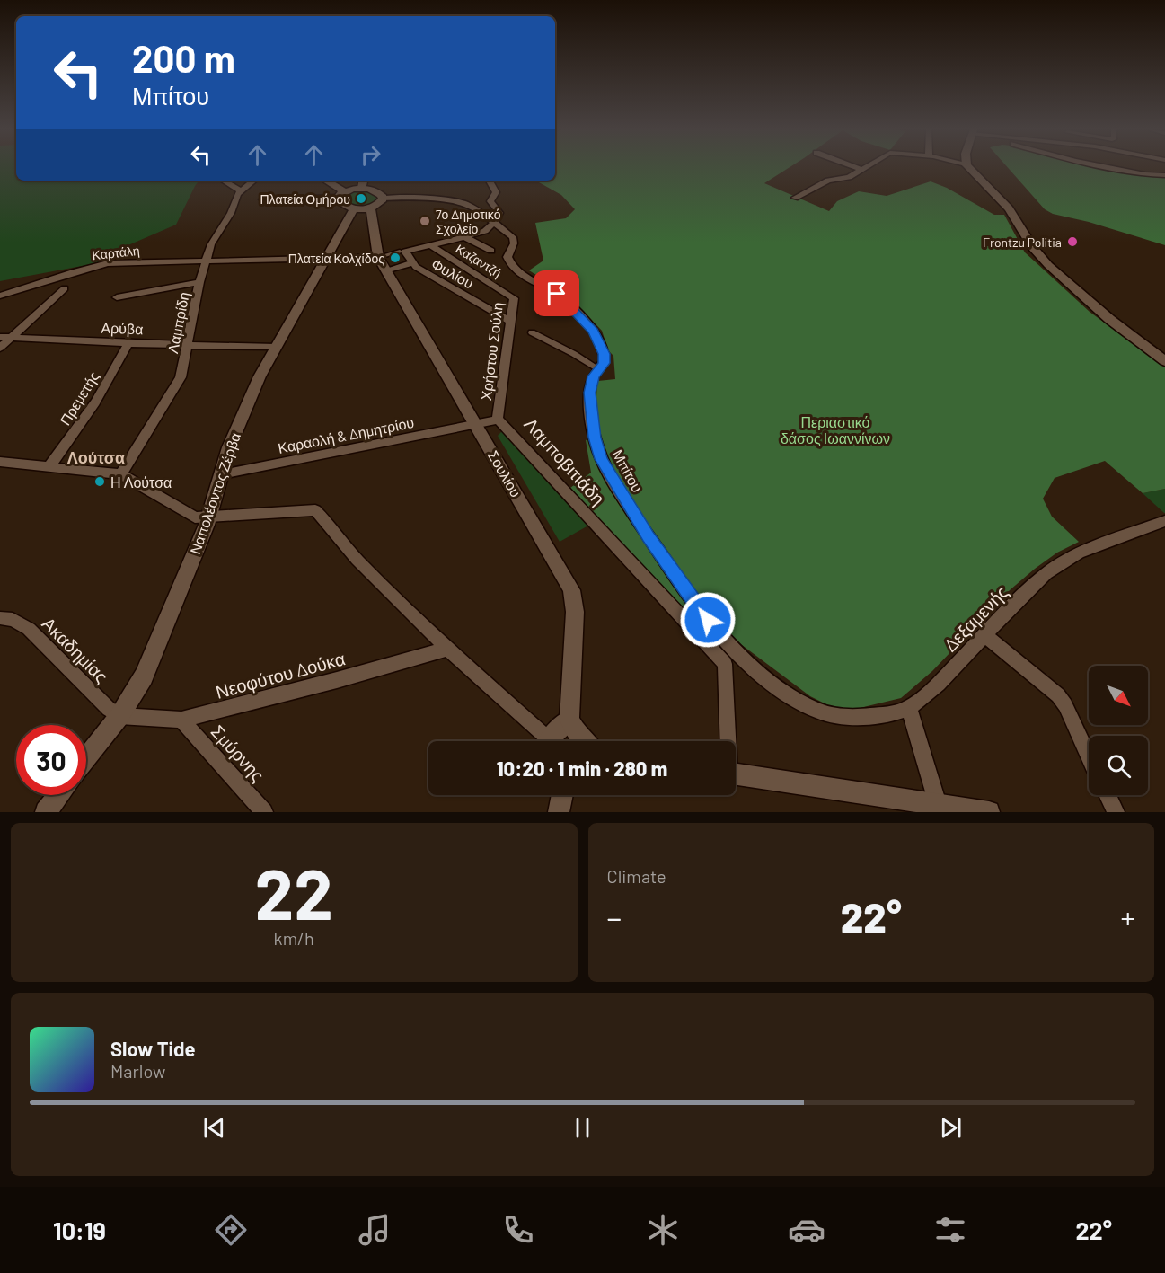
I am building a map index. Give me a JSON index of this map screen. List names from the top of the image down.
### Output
{
  "streets": {
    "main road": ["Σουλίου", "Ναπολέοντος Ζέρβα"],
    "street": [
      "Καρτάλη",
      "Καζαντζή",
      "Φυλίου",
      "Λαμπρίδη",
      "Αρύβα",
      "Χρήστου Σούλη",
      "Πρεμετής",
      "Καραολή & Δημητρίου",
      "Λαμποβιτιάδη",
      "Μπίτου",
      "Δεξαμενής",
      "Ακαδημίας",
      "Νεοφύτου Δούκα",
      "Σμύρνης"
    ]
  },
  "crossings": [
    ["Καρτάλη", "Φυλίου"],
    ["Καρτάλη", "Λαμπρίδη"],
    ["Καρτάλη", "Σουλίου"],
    ["Καρτάλη", "Ναπολέοντος Ζέρβα"],
    ["Καζαντζή", "Χρήστου Σούλη"],
    ["Φυλίου", "Χρήστου Σούλη"],
    ["Λαμπρίδη", "Αρύβα"],
    ["Αρύβα", "Πρεμετής"],
    ["Αρύβα", "Ναπολέοντος Ζέρβα"],
    ["Χρήστου Σούλη", "Καραολή & Δημητρίου"],
    ["Χρήστου Σούλη", "Λαμποβιτιάδη"],
    ["Χρήστου Σούλη", "Σουλίου"],
    ["Καραολή & Δημητρίου", "Σουλίου"],
    ["Καραολή & Δημητρίου", "Ναπολέοντος Ζέρβα"],
    ["Μπίτου", "Δεξαμενής"],
    ["Σουλίου", "Ναπολέοντος Ζέρβα"],
    ["Ναπολέοντος Ζέρβα", "Ακαδημίας"],
    ["Ναπολέοντος Ζέρβα", "Νεοφύτου Δούκα"],
    ["Ακαδημίας", "Νεοφύτου Δούκα"],
    ["Νεοφύτου Δούκα", "Σμύρνης"]
  ],
  "districts": ["Λούτσα"],
  "parks": ["Περιαστικό δάσος Ιωαννίνων"],
  "places": [
    "Πλατεία Ομήρου",
    "7ο Δημοτικό Σχολείο",
    "Frontzu Politia",
    "Πλατεία Κολχίδος",
    "Η Λούτσα"
  ],
  "north": "bottom right",
  "page": {
    "turn": ["200 m", "Μπίτου"],
    "limit": "30",
    "trip": "10:20 · 1 min · 280 m",
    "tile": [
      ["22", "km/h"],
      "Climate"
    ],
    "heat": ["−", "22°", "+"],
    "song": ["Slow Tide", "Marlow"],
    "tabs": ["10:19", "22°"]
  }
}
